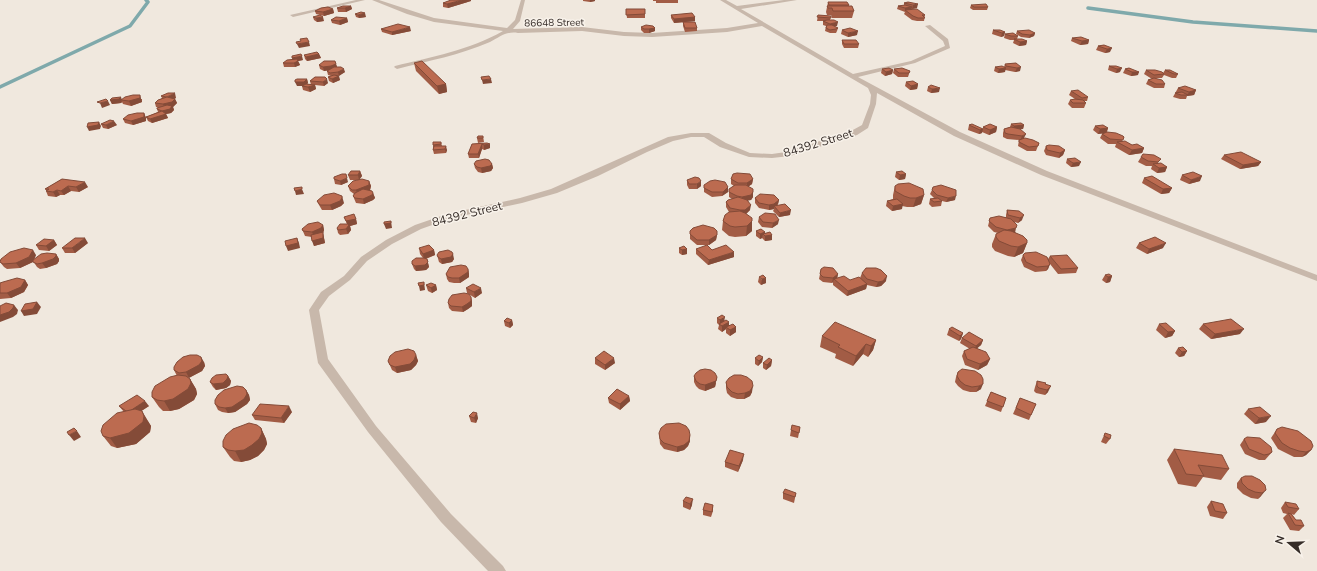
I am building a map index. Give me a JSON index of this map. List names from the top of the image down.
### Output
{
  "streets": {
    "street": ["86648 Street", "84392 Street"]
  },
  "north": "left"
}
